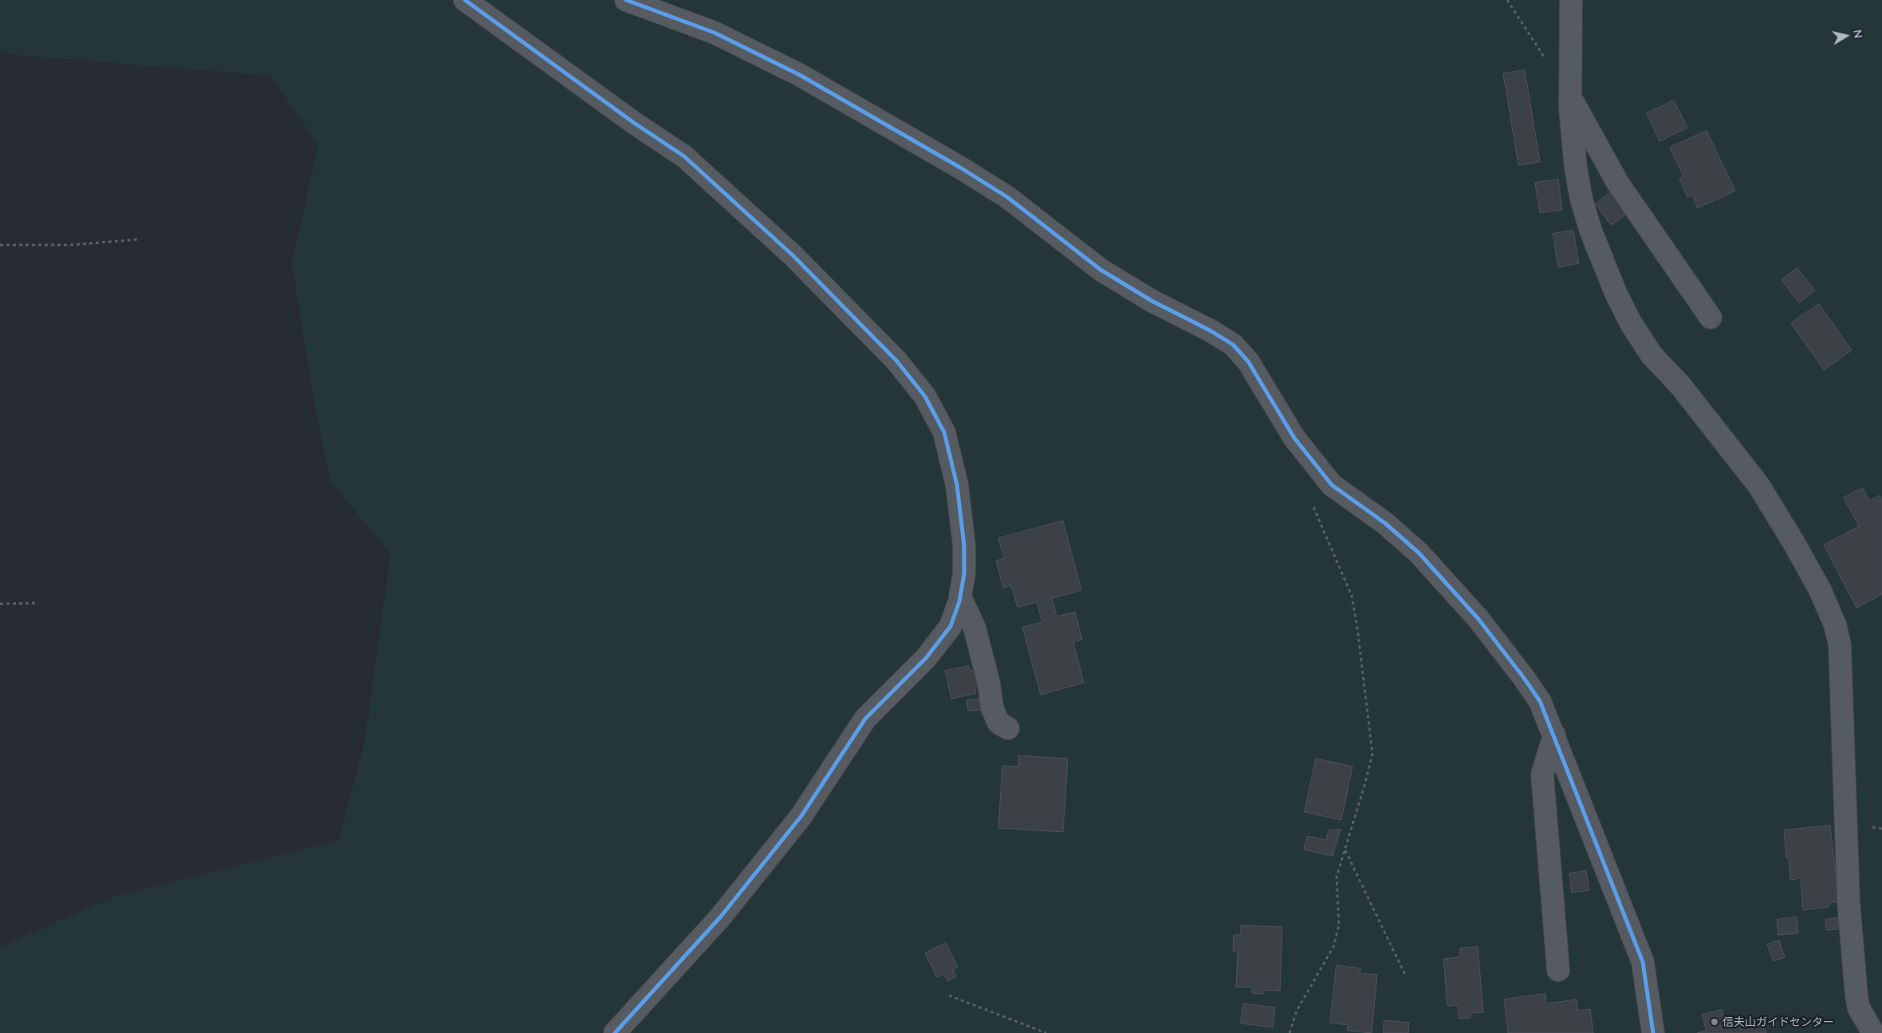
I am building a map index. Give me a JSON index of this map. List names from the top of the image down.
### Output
{
  "places": ["信夫山ガイドセンター"],
  "north": "right"
}
